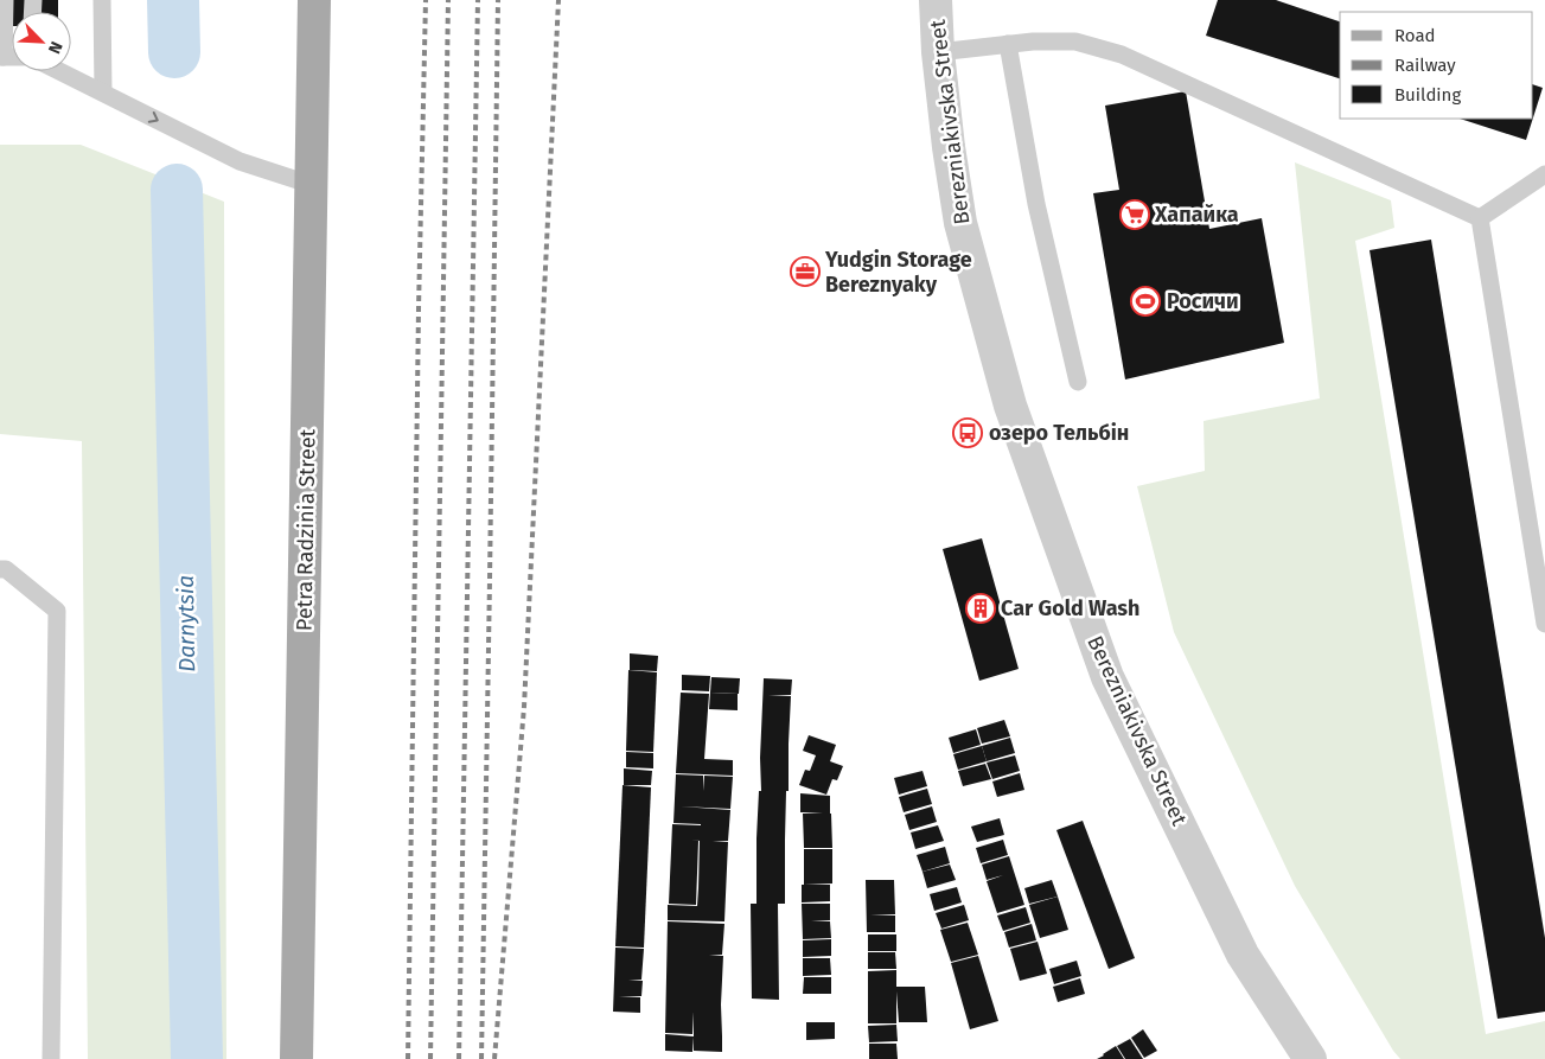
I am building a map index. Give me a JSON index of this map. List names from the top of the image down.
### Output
{
  "streets": {
    "main road": ["Petra Radzinia Street"],
    "street": ["Berezniakivska Street"]
  },
  "water": ["Darnytsia"],
  "places": {
    "supermarket": ["Хапайка"],
    "office": ["Yudgin Storage Bereznyaky"],
    "sports": ["Росичи"],
    "bus stop": ["озеро Тельбін"],
    "building": ["Car Gold Wash"]
  },
  "legend": ["Road", "Railway", "Building"],
  "north": "bottom right"
}
